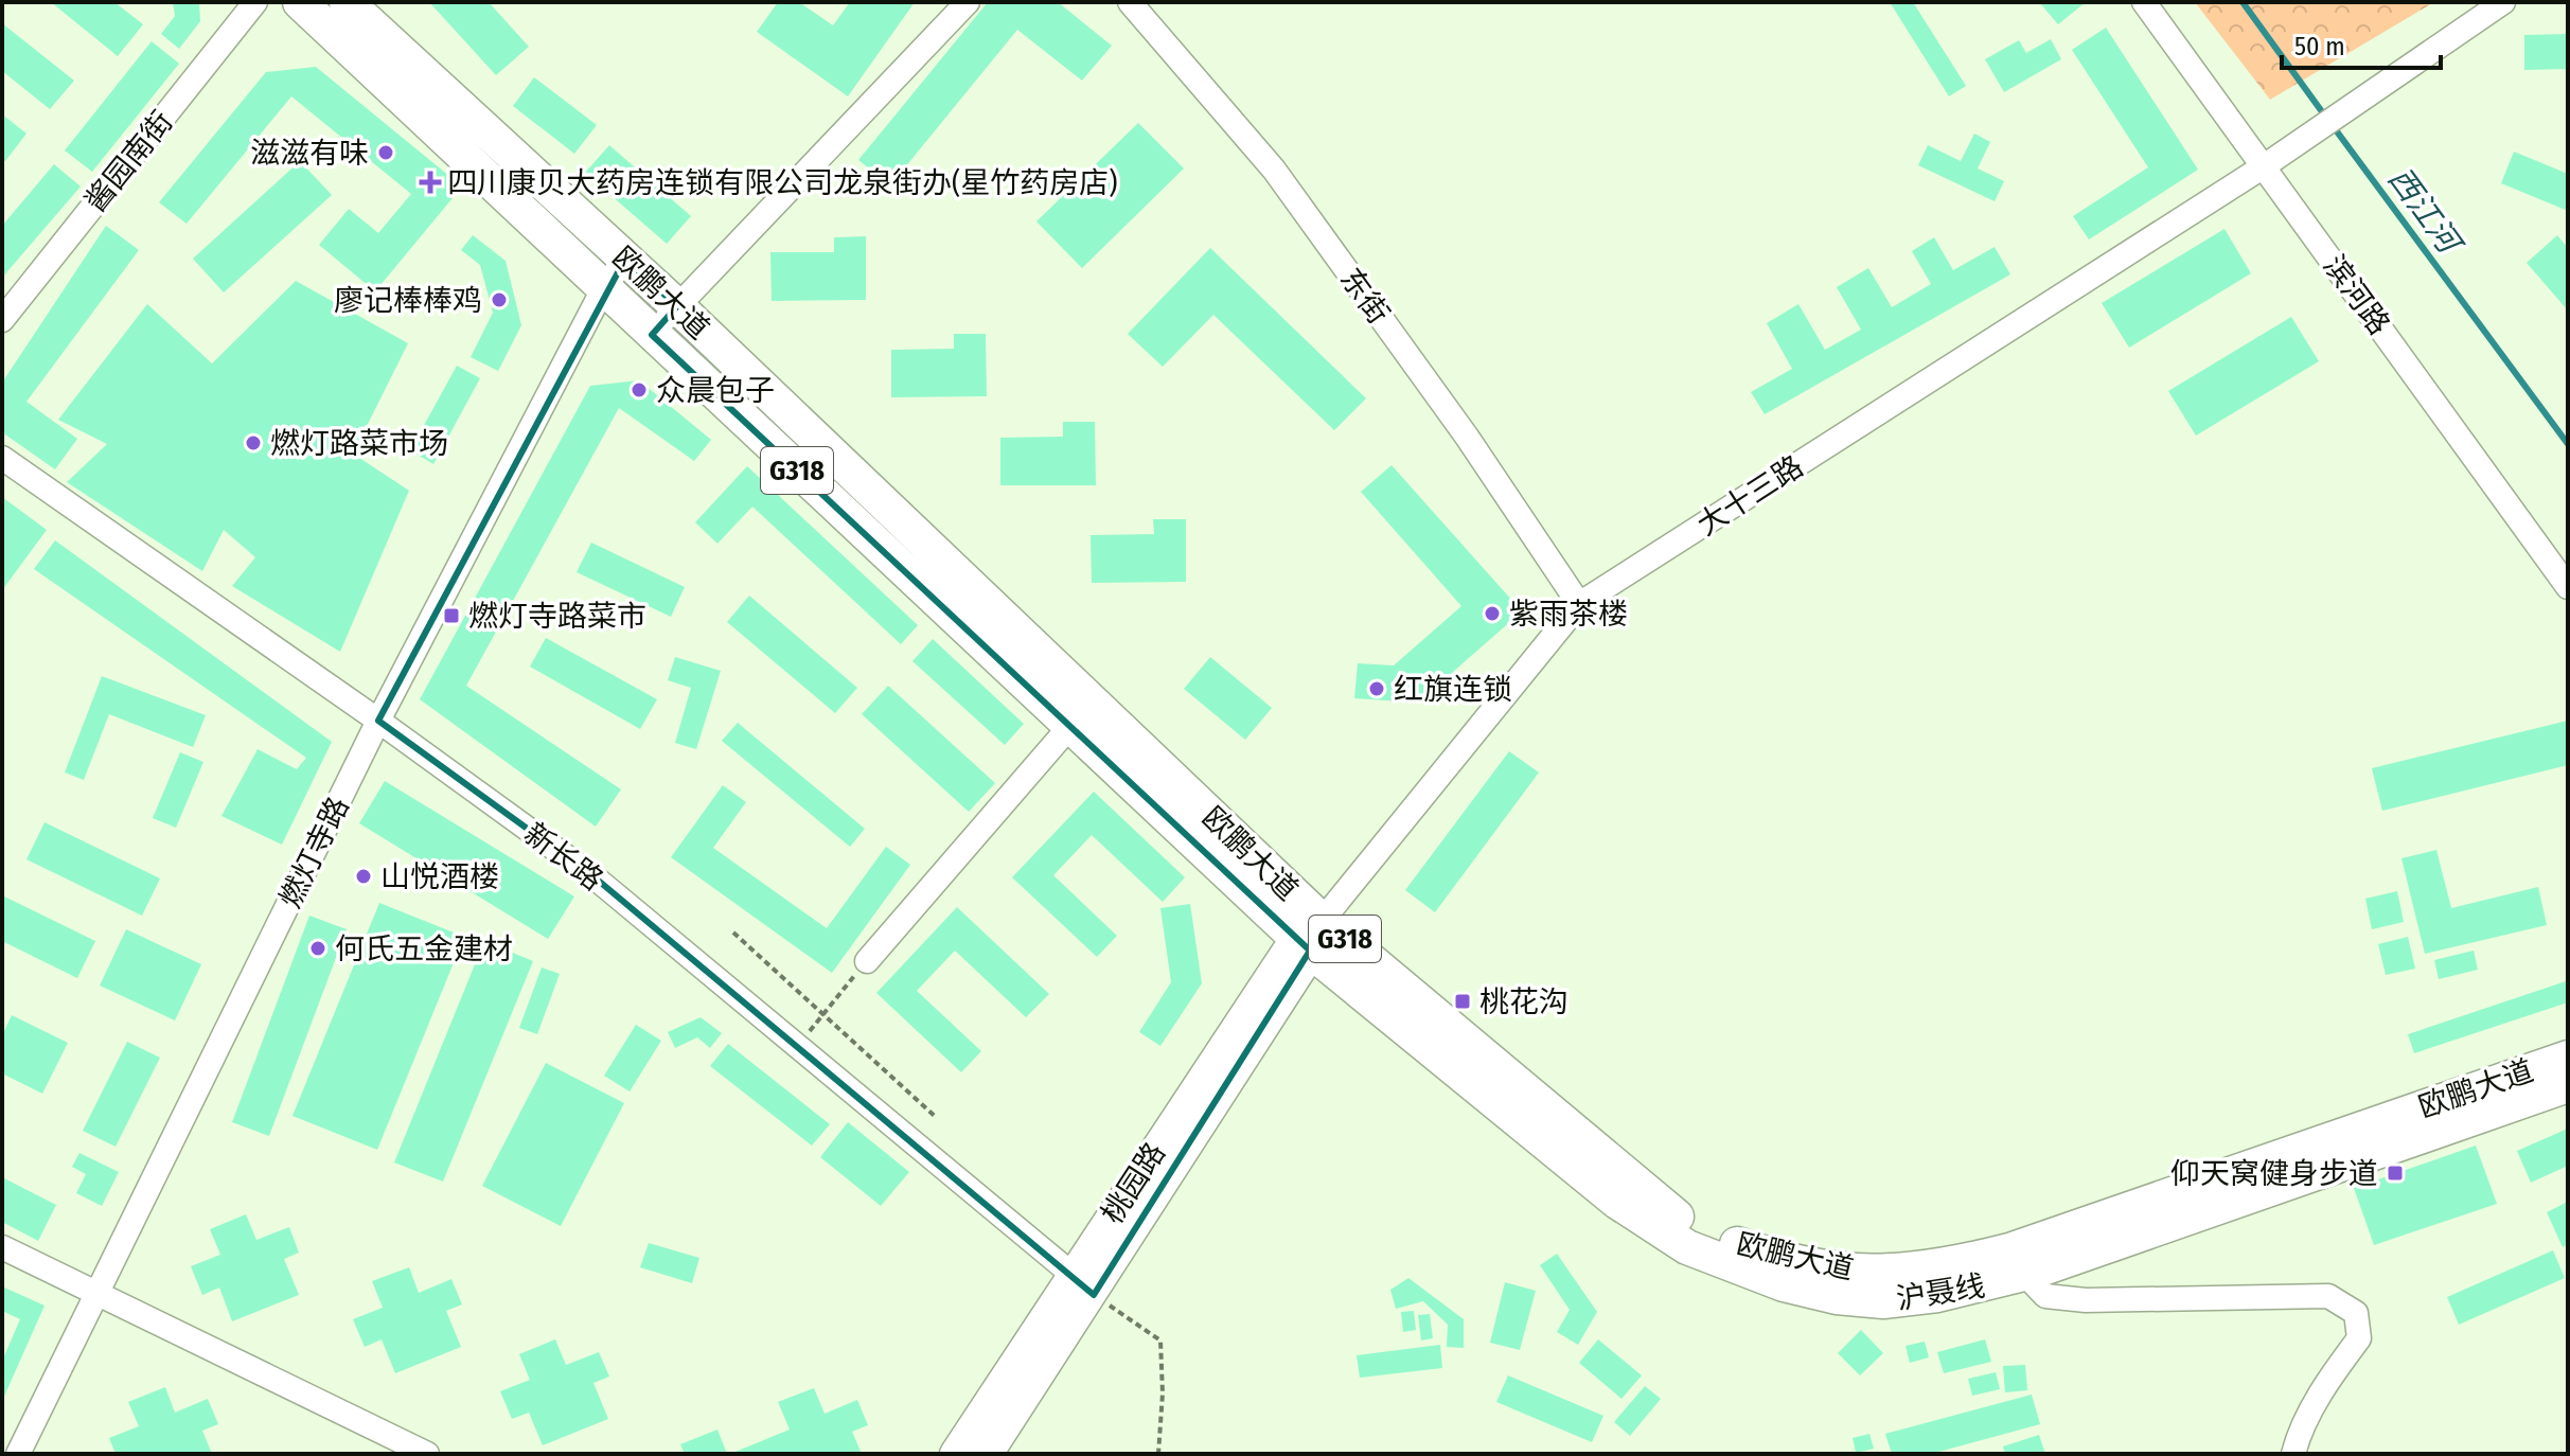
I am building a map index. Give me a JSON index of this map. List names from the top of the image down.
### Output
{
  "streets": {
    "highway": ["欧鹏大道", "G318", "沪聂线"],
    "main road": ["桃园路"],
    "street": [
      "酱园南街",
      "滨河路",
      "东街",
      "大十三路",
      "燃灯寺路",
      "新长路"
    ]
  },
  "crossings": [
    ["欧鹏大道", "大十三路"],
    ["欧鹏大道", "燃灯寺路"],
    ["欧鹏大道", "桃园路"],
    ["欧鹏大道", "沪聂线"],
    ["滨河路", "大十三路"],
    ["东街", "大十三路"],
    ["大十三路", "桃园路"],
    ["大十三路", "沪聂线"],
    ["燃灯寺路", "新长路"],
    ["新长路", "桃园路"],
    ["桃园路", "沪聂线"]
  ],
  "water": ["西江河"],
  "places": {
    "other": [
      "滋滋有味",
      "廖记棒棒鸡",
      "众晨包子",
      "燃灯路菜市场",
      "紫雨茶楼",
      "红旗连锁",
      "山悦酒楼",
      "何氏五金建材"
    ],
    "health": ["四川康贝大药房连锁有限公司龙泉街办(星竹药房店)"],
    "transit": ["燃灯寺路菜市", "桃花沟", "仰天窝健身步道"]
  },
  "scale_bar": "50 m"
}
